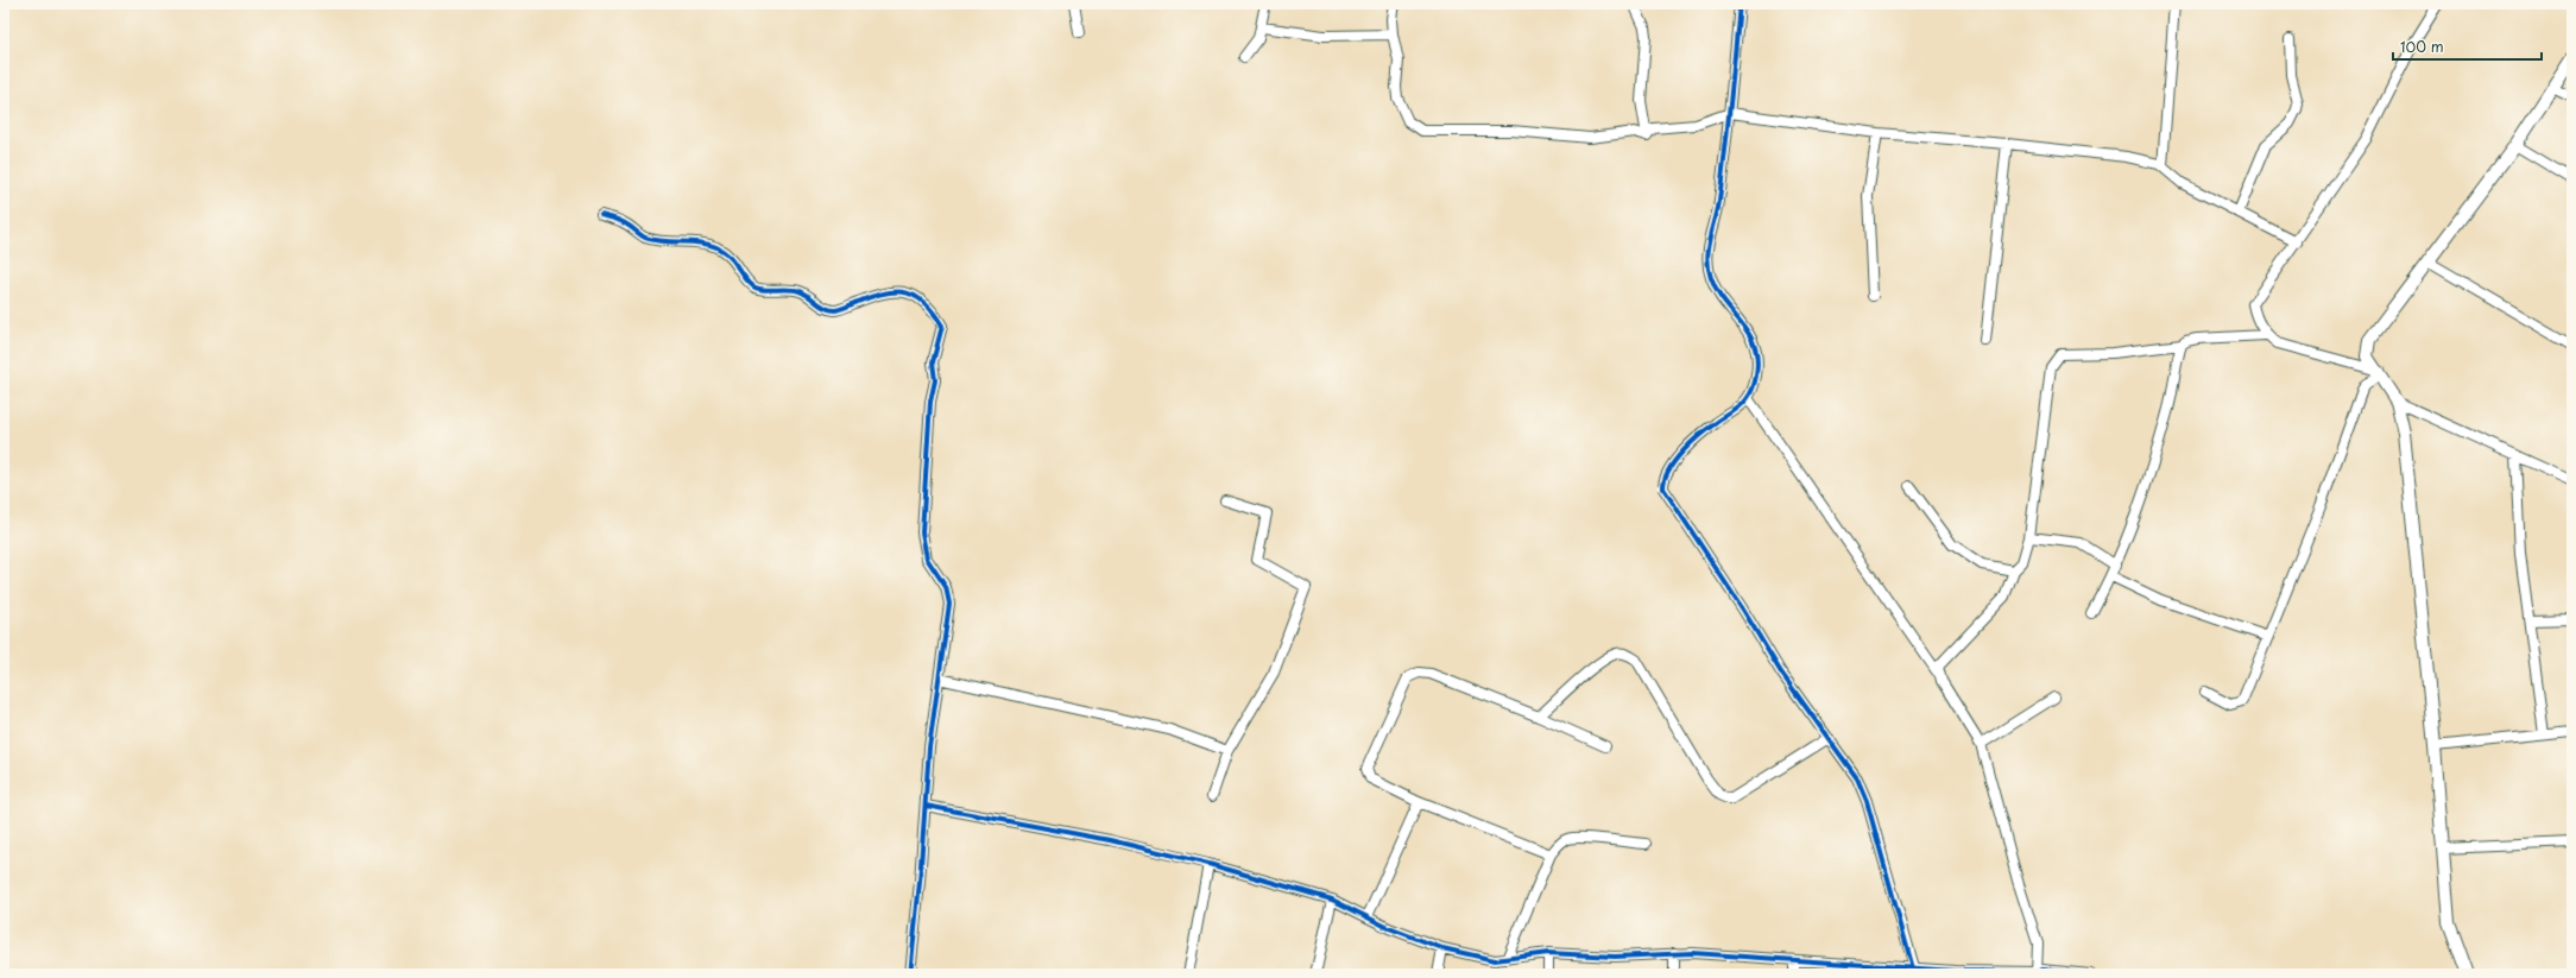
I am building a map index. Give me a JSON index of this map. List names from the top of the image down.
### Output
{
  "scale_bar": "100 m"
}
